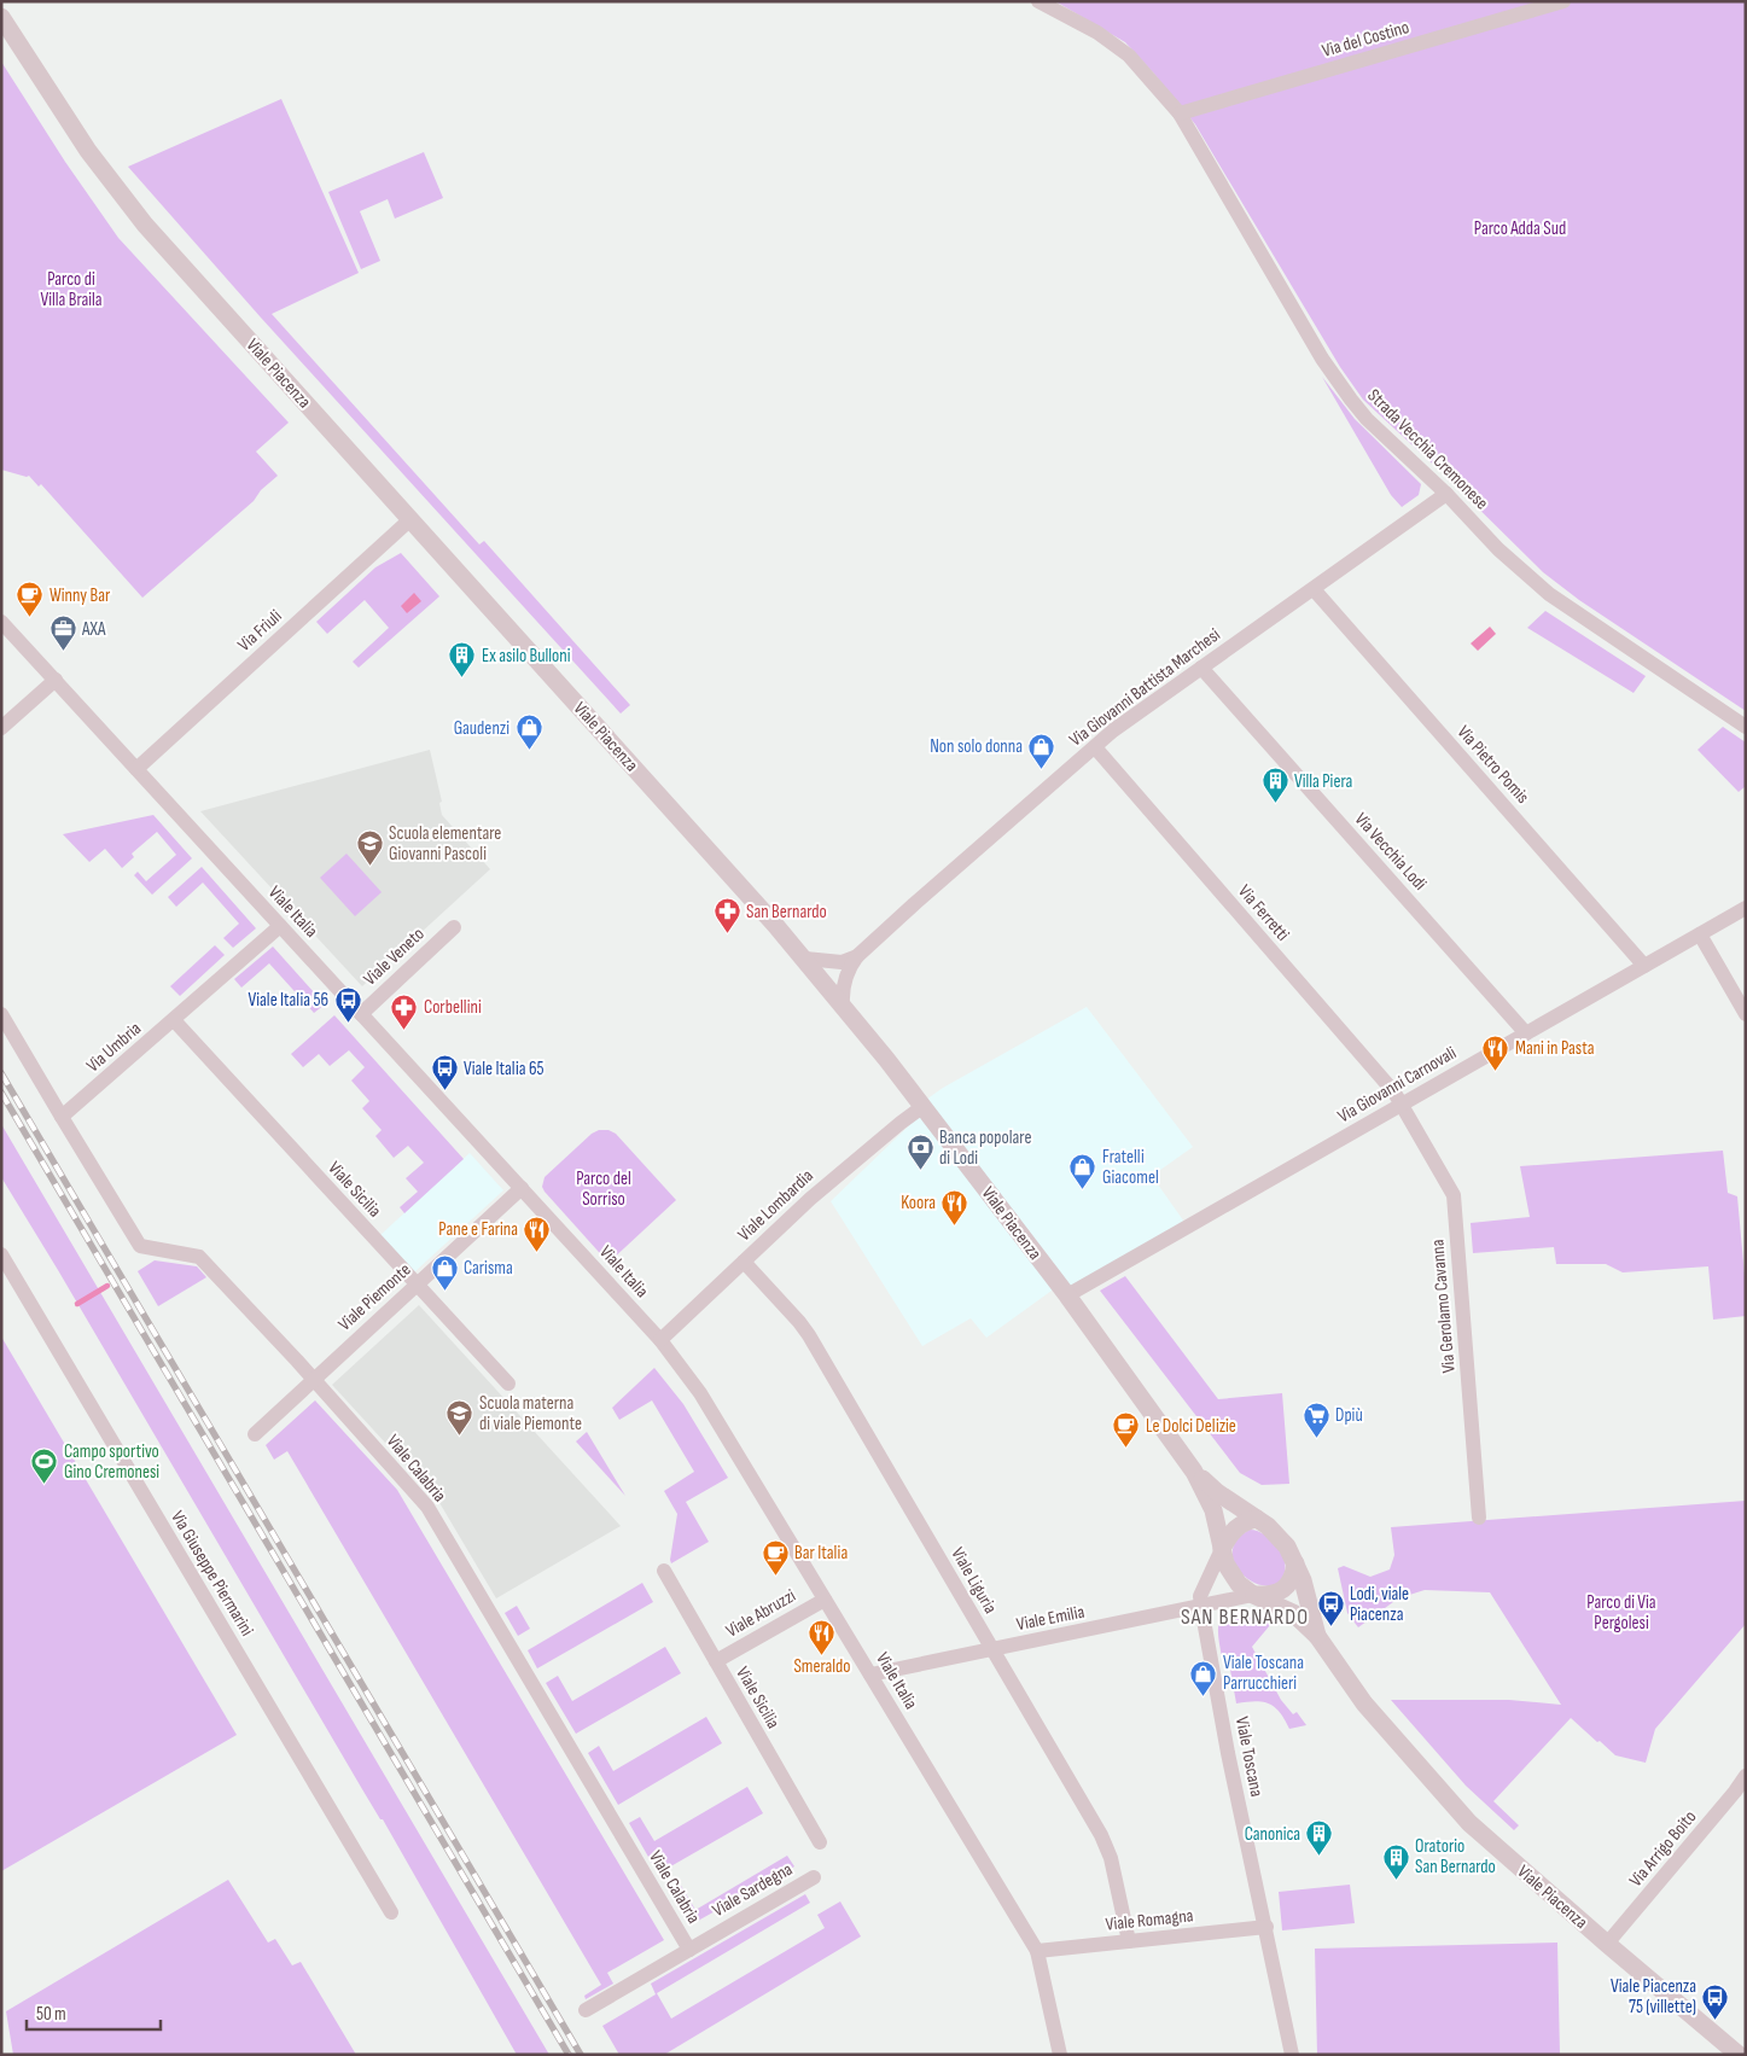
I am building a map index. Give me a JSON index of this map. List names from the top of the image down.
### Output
{
  "streets": {
    "street": [
      "Via del Costino",
      "Viale Piacenza",
      "Strada Vecchia Cremonese",
      "Via Friuli",
      "Via Giovanni Battista Marchesi",
      "Via Pietro Pomis",
      "Via Vecchia Lodi",
      "Viale Italia",
      "Via Ferretti",
      "Viale Veneto",
      "Via Umbria",
      "Via Giovanni Carnovali",
      "Viale Sicilia",
      "Viale Lombardia",
      "Viale Piemonte",
      "Via Gerolamo Cavanna",
      "Viale Calabria",
      "Via Giuseppe Piermarini",
      "Viale Liguria",
      "Viale Abruzzi",
      "Viale Emilia",
      "Viale Toscana",
      "Via Arrigo Boito",
      "Viale Sardegna",
      "Viale Romagna"
    ]
  },
  "crossings": [
    ["Via del Costino", "Strada Vecchia Cremonese"],
    ["Viale Piacenza", "Via Friuli"],
    ["Viale Piacenza", "Via Giovanni Battista Marchesi"],
    ["Viale Piacenza", "Via Giovanni Carnovali"],
    ["Viale Piacenza", "Viale Lombardia"],
    ["Viale Piacenza", "Viale Emilia"],
    ["Viale Piacenza", "Via Arrigo Boito"],
    ["Strada Vecchia Cremonese", "Via Giovanni Battista Marchesi"],
    ["Via Friuli", "Viale Italia"],
    ["Via Giovanni Battista Marchesi", "Via Pietro Pomis"],
    ["Via Giovanni Battista Marchesi", "Via Vecchia Lodi"],
    ["Via Giovanni Battista Marchesi", "Via Ferretti"],
    ["Via Pietro Pomis", "Via Giovanni Carnovali"],
    ["Via Vecchia Lodi", "Via Giovanni Carnovali"],
    ["Viale Italia", "Viale Veneto"],
    ["Viale Italia", "Via Umbria"],
    ["Viale Italia", "Viale Lombardia"],
    ["Viale Italia", "Viale Piemonte"],
    ["Viale Italia", "Viale Abruzzi"],
    ["Viale Italia", "Viale Emilia"],
    ["Viale Italia", "Viale Romagna"],
    ["Via Ferretti", "Via Giovanni Carnovali"],
    ["Via Ferretti", "Via Gerolamo Cavanna"],
    ["Via Umbria", "Viale Sicilia"],
    ["Via Umbria", "Viale Calabria"],
    ["Via Giovanni Carnovali", "Via Gerolamo Cavanna"],
    ["Viale Sicilia", "Viale Piemonte"],
    ["Viale Sicilia", "Viale Abruzzi"],
    ["Viale Lombardia", "Viale Liguria"],
    ["Viale Piemonte", "Viale Calabria"],
    ["Viale Calabria", "Viale Sardegna"],
    ["Viale Liguria", "Viale Emilia"],
    ["Viale Liguria", "Viale Romagna"],
    ["Viale Emilia", "Viale Toscana"],
    ["Viale Toscana", "Viale Romagna"]
  ],
  "districts": ["SAN BERNARDO"],
  "parks": [
    "Parco Adda Sud",
    "Parco di Villa Braila",
    "Parco del Sorriso",
    "Parco di Via Pergolesi"
  ],
  "places": {
    "cafe": ["Winny Bar", "Le Dolci Delizie", "Bar Italia"],
    "office": ["AXA"],
    "building": [
      "Ex asilo Bulloni",
      "Villa Piera",
      "Canonica",
      "Oratorio San Bernardo"
    ],
    "shop": [
      "Gaudenzi",
      "Non solo donna",
      "Fratelli Giacomel",
      "Carisma",
      "Viale Toscana Parrucchieri"
    ],
    "school or university": ["Scuola elementare Giovanni Pascoli", "Scuola materna di viale Piemonte"],
    "pharmacy": ["San Bernardo", "Corbellini"],
    "bus stop": [
      "Viale Italia 56",
      "Viale Italia 65",
      "Lodi, viale Piacenza",
      "Viale Piacenza 75 (villette)"
    ],
    "restaurant": [
      "Mani in Pasta",
      "Koora",
      "Pane e Farina",
      "Smeraldo"
    ],
    "bank": ["Banca popolare di Lodi"],
    "supermarket": ["Dpiù"],
    "sports": ["Campo sportivo Gino Cremonesi"]
  },
  "scale_bar": "50 m"
}
